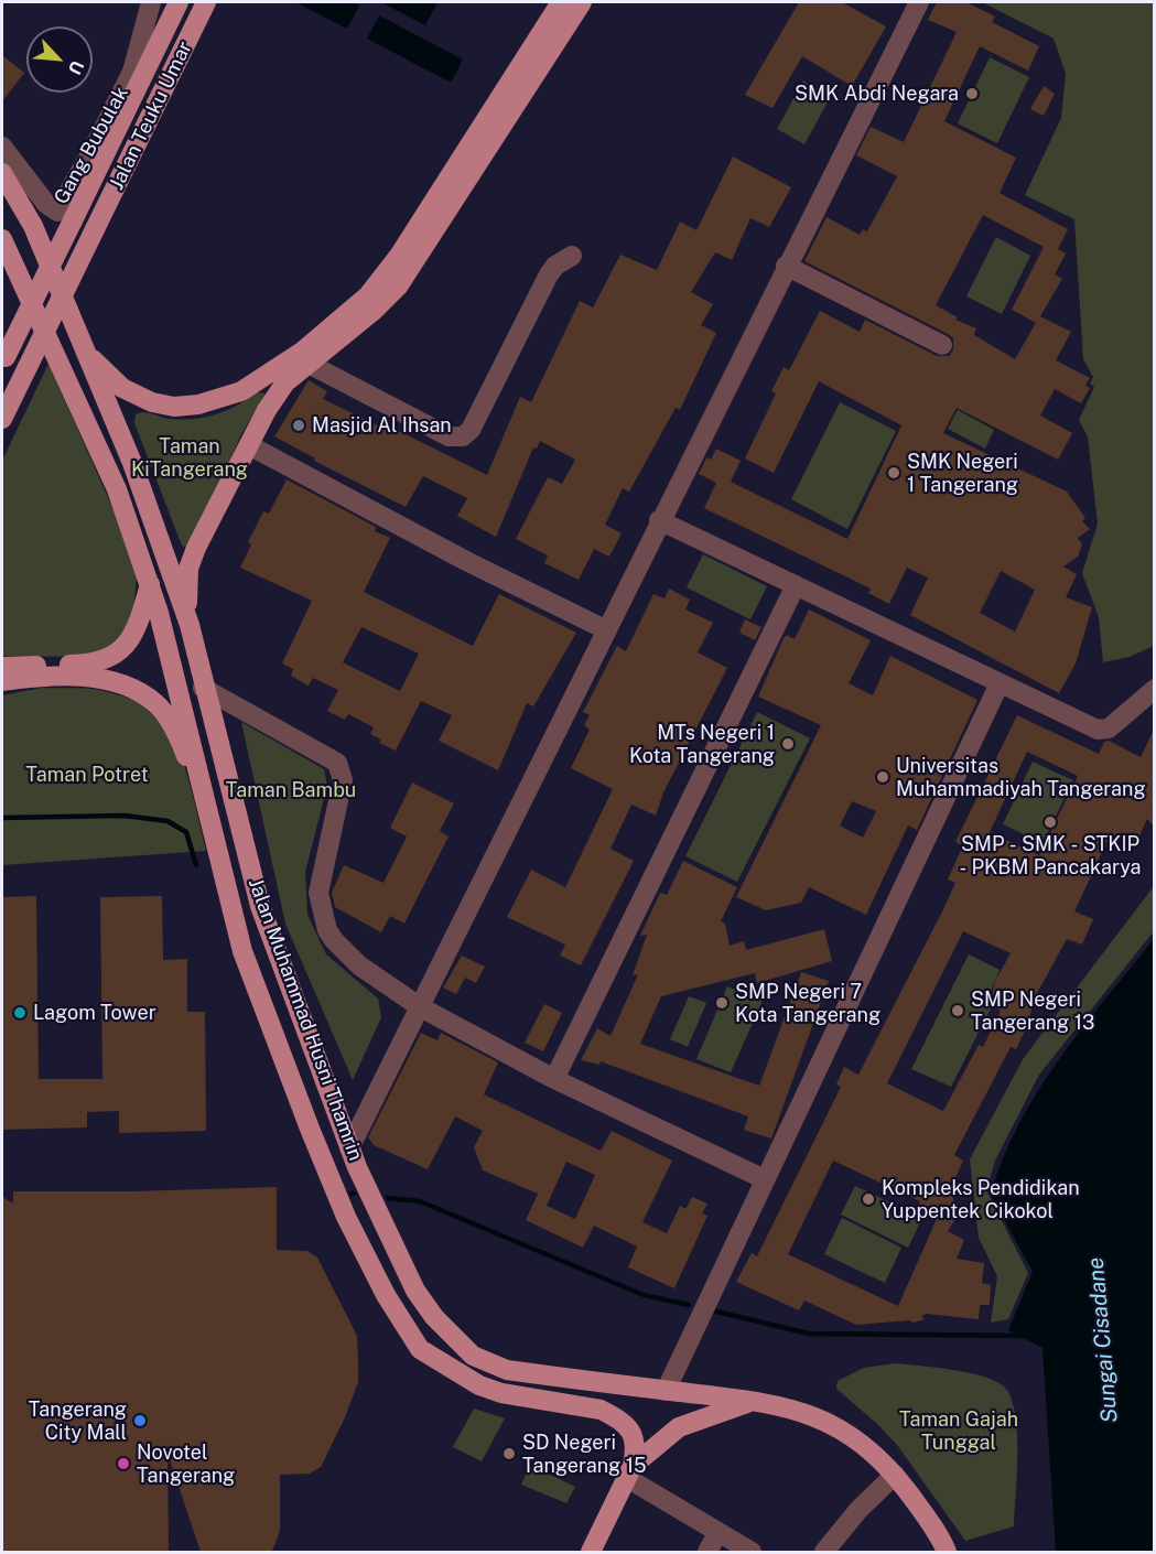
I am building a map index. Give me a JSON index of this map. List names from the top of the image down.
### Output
{
  "streets": {
    "main road": ["Jalan Teuku Umar", "Jalan Muhammad Husni Thamrin"],
    "street": ["Gang Bubulak"]
  },
  "water": ["Sungai Cisadane"],
  "parks": [
    "Taman KiTangerang",
    "Taman Potret",
    "Taman Bambu",
    "Taman Gajah Tunggal"
  ],
  "places": [
    "SMK Abdi Negara",
    "Masjid Al Ihsan",
    "SMK Negeri 1 Tangerang",
    "MTs Negeri 1 Kota Tangerang",
    "Universitas Muhammadiyah Tangerang",
    "SMP - SMK - STKIP - PKBM Pancakarya",
    "SMP Negeri 7 Kota Tangerang",
    "SMP Negeri Tangerang 13",
    "Lagom Tower",
    "Kompleks Pendidikan Yuppentek Cikokol",
    "Tangerang City Mall",
    "SD Negeri Tangerang 15",
    "Novotel Tangerang"
  ],
  "north": "bottom right"
}
